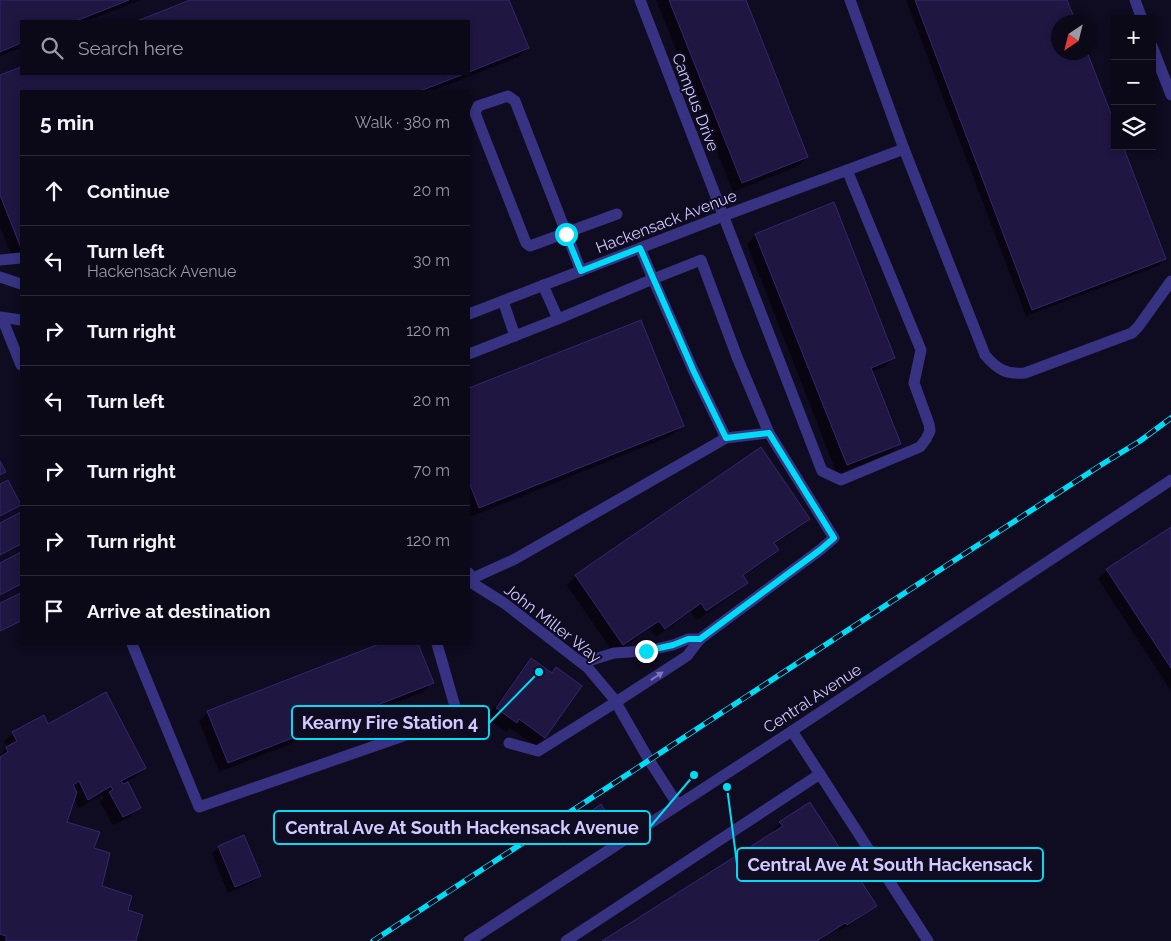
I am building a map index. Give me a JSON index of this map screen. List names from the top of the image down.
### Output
{
  "streets": {
    "street": [
      "Campus Drive",
      "Hackensack Avenue",
      "John Miller Way",
      "Central Avenue"
    ]
  },
  "crossings": [
    ["Campus Drive", "Hackensack Avenue"],
    ["John Miller Way", "Central Avenue"]
  ],
  "places": ["Kearny Fire Station 4", "Central Ave At South Hackensack Avenue", "Central Ave At South Hackensack"],
  "north": "bottom left",
  "page": {
    "map_buttons": ["+", "−"],
    "search": "Search here",
    "heading": ["5 min", "Walk · 380 m"],
    "list": [
      ["Continue", "20 m"],
      ["Turn left", "Hackensack Avenue", "30 m"],
      ["Turn right", "120 m"],
      ["Turn left", "20 m"],
      ["Turn right", "70 m"],
      ["Turn right", "120 m"],
      "Arrive at destination"
    ]
  }
}
